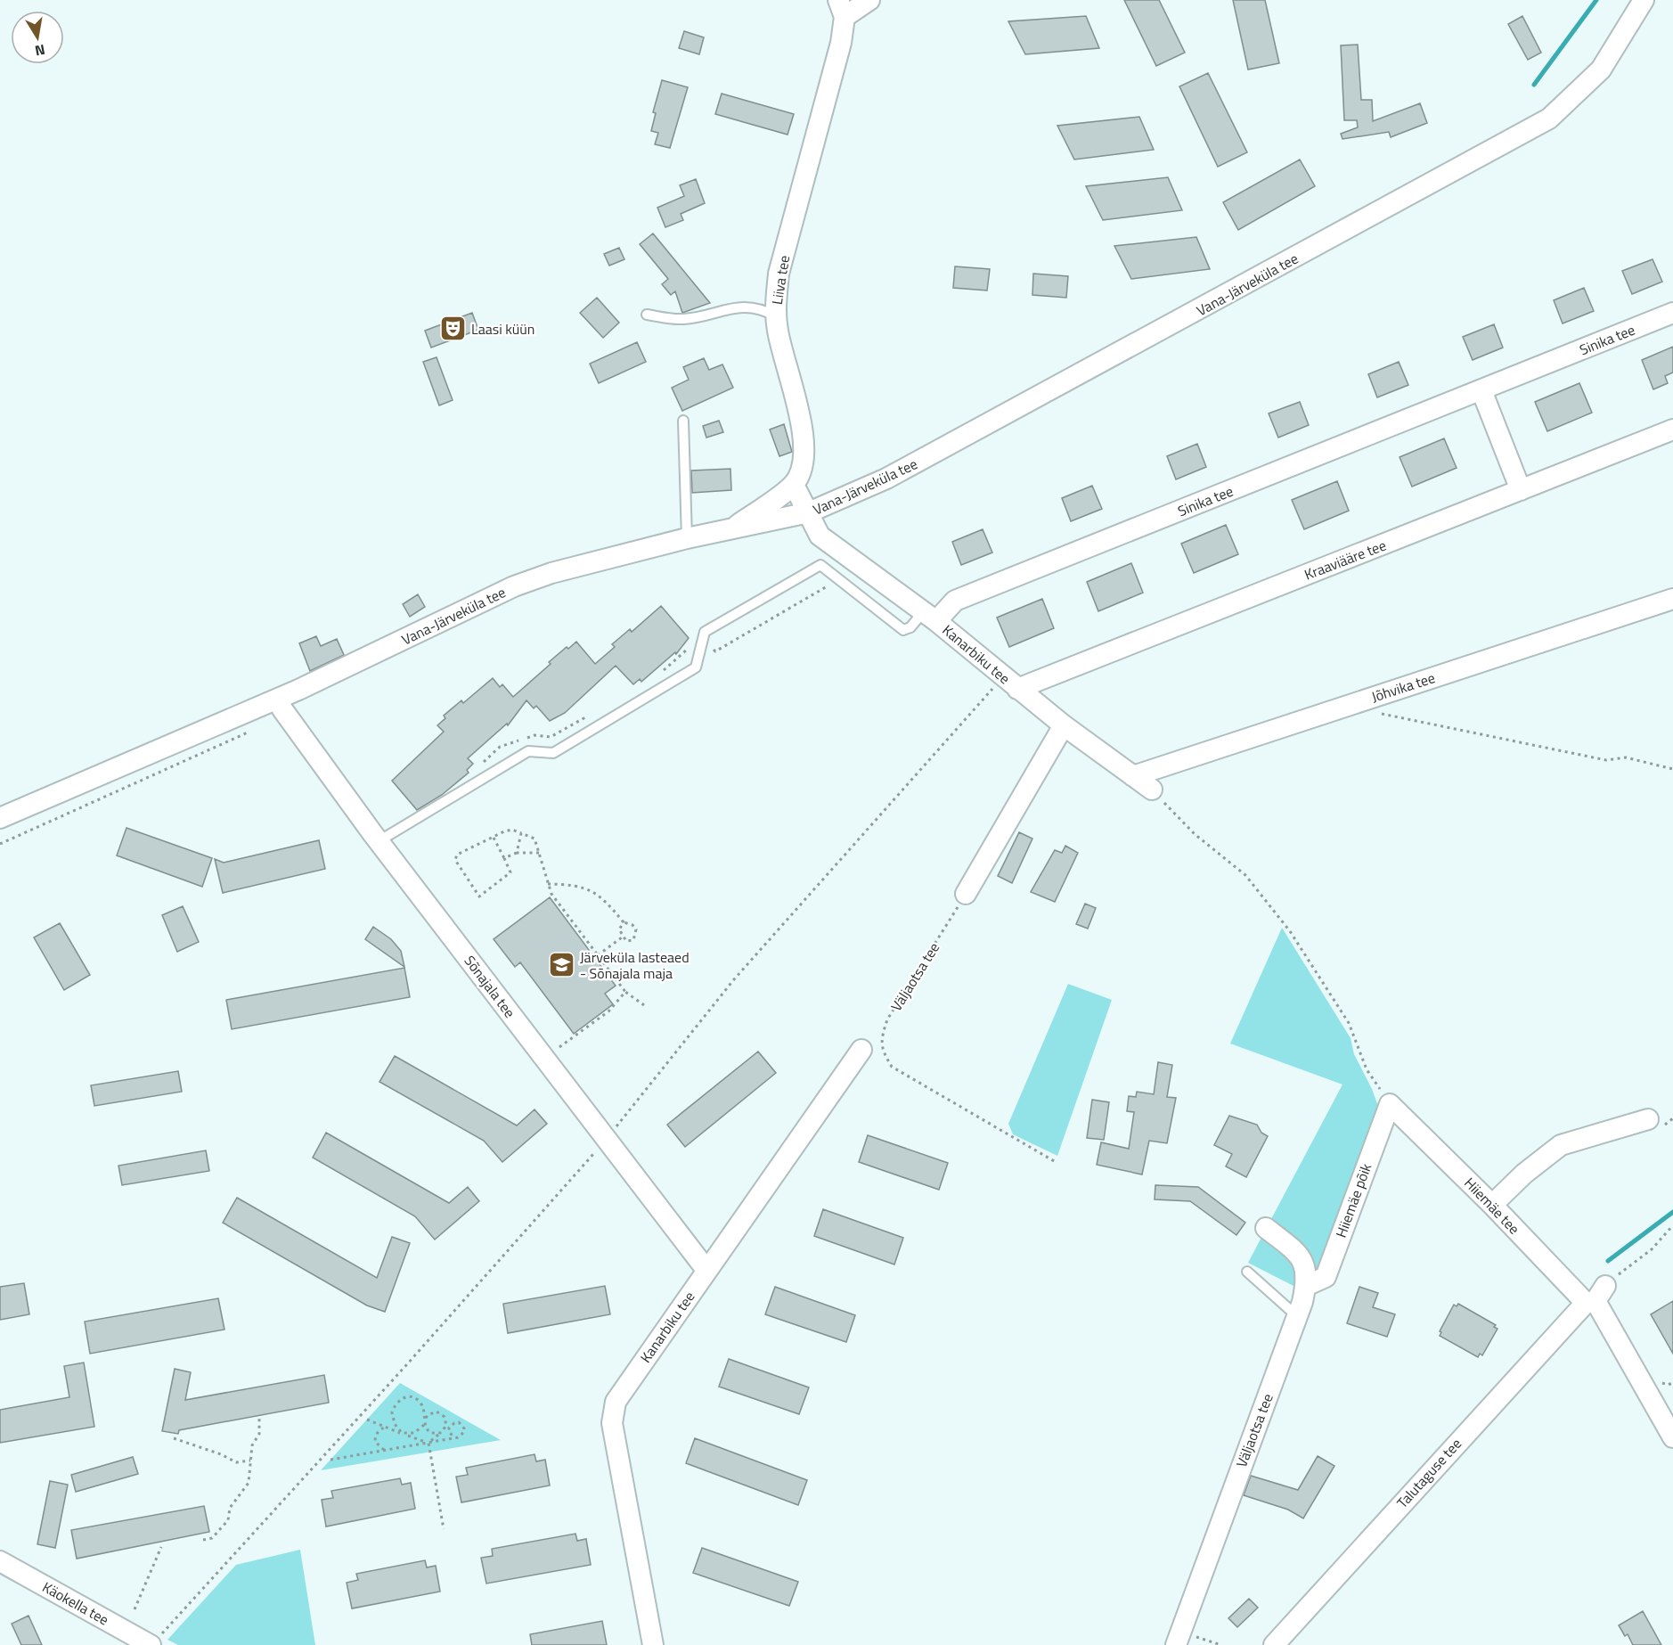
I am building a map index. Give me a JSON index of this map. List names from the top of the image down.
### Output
{
  "streets": {
    "street": [
      "Liiva tee",
      "Vana-Järveküla tee",
      "Sinika tee",
      "Kraaviääre tee",
      "Kanarbiku tee",
      "Jõhvika tee",
      "Väljaotsa tee",
      "Sõnajala tee",
      "Hiiemäe põik",
      "Hiiemäe tee",
      "Talutaguse tee",
      "Käokella tee"
    ]
  },
  "crossings": [
    ["Liiva tee", "Kanarbiku tee"],
    ["Vana-Järveküla tee", "Kanarbiku tee"],
    ["Vana-Järveküla tee", "Sõnajala tee"],
    ["Sinika tee", "Kanarbiku tee"],
    ["Kraaviääre tee", "Kanarbiku tee"],
    ["Kanarbiku tee", "Jõhvika tee"],
    ["Kanarbiku tee", "Sõnajala tee"],
    ["Väljaotsa tee", "Hiiemäe põik"],
    ["Hiiemäe põik", "Hiiemäe tee"],
    ["Hiiemäe tee", "Talutaguse tee"]
  ],
  "places": {
    "theatre": ["Laasi küün"],
    "school or university": ["Järveküla lasteaed - Sõnajala maja"]
  },
  "north": "bottom"
}
